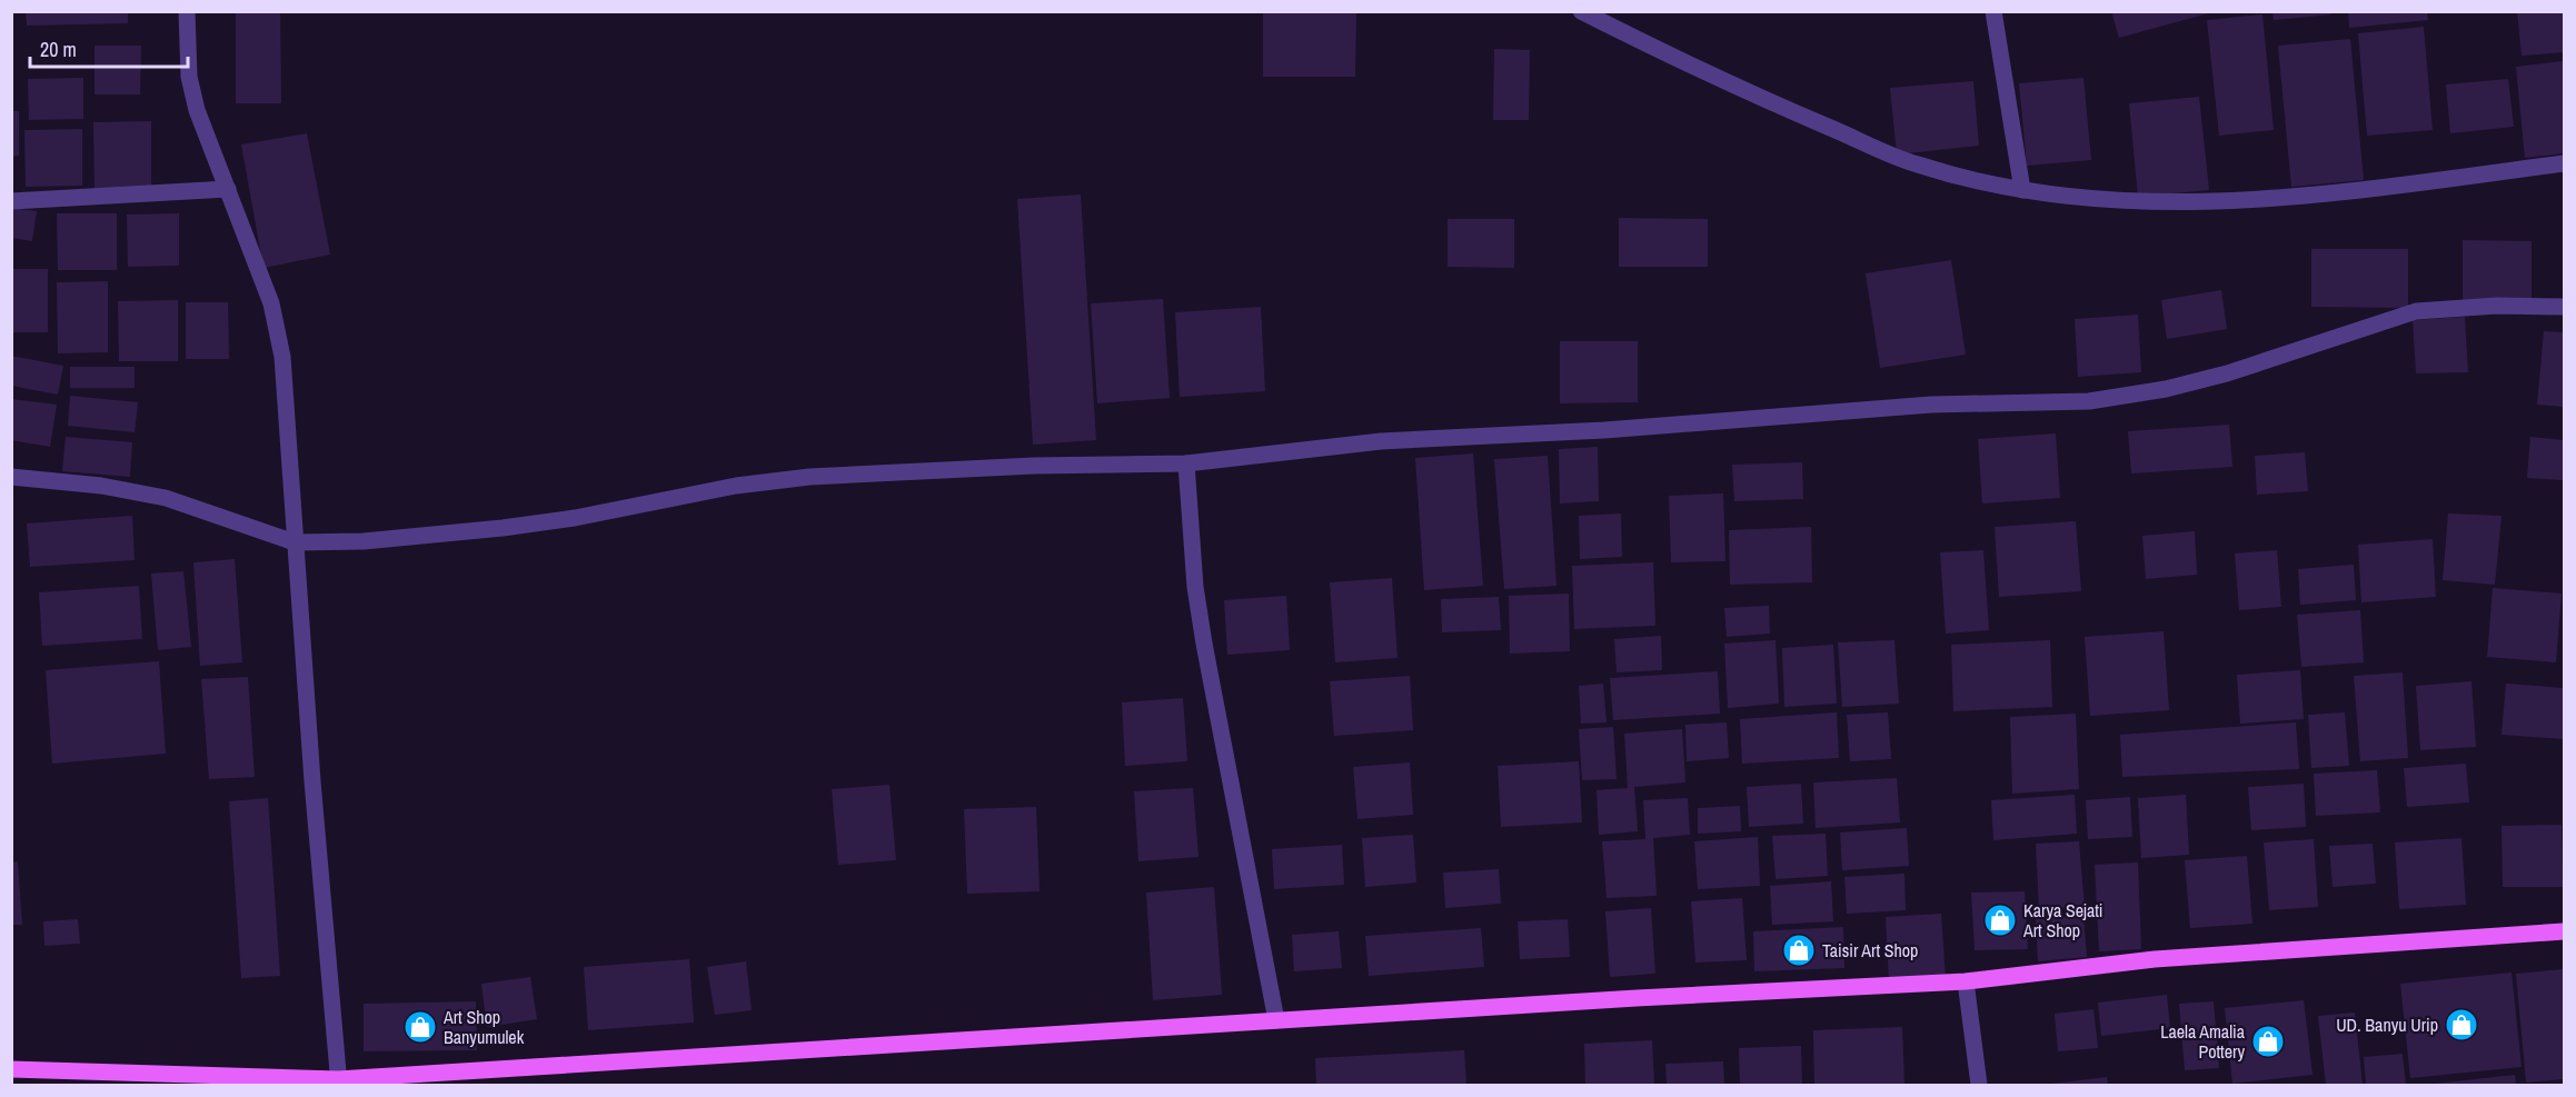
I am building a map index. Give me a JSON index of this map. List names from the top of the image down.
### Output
{
  "places": {
    "shop": [
      "Karya Sejati Art Shop",
      "Taisir Art Shop",
      "UD. Banyu Urip",
      "Art Shop Banyumulek",
      "Laela Amalia Pottery"
    ]
  },
  "scale_bar": "20 m"
}
